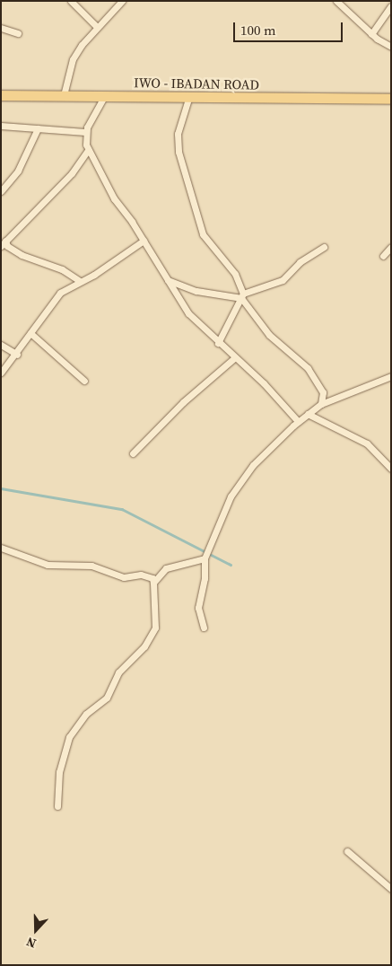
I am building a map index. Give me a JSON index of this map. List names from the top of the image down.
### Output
{
  "streets": {
    "main road": ["IWO - IBADAN ROAD"]
  },
  "scale_bar": "100 m",
  "north": "bottom"
}
